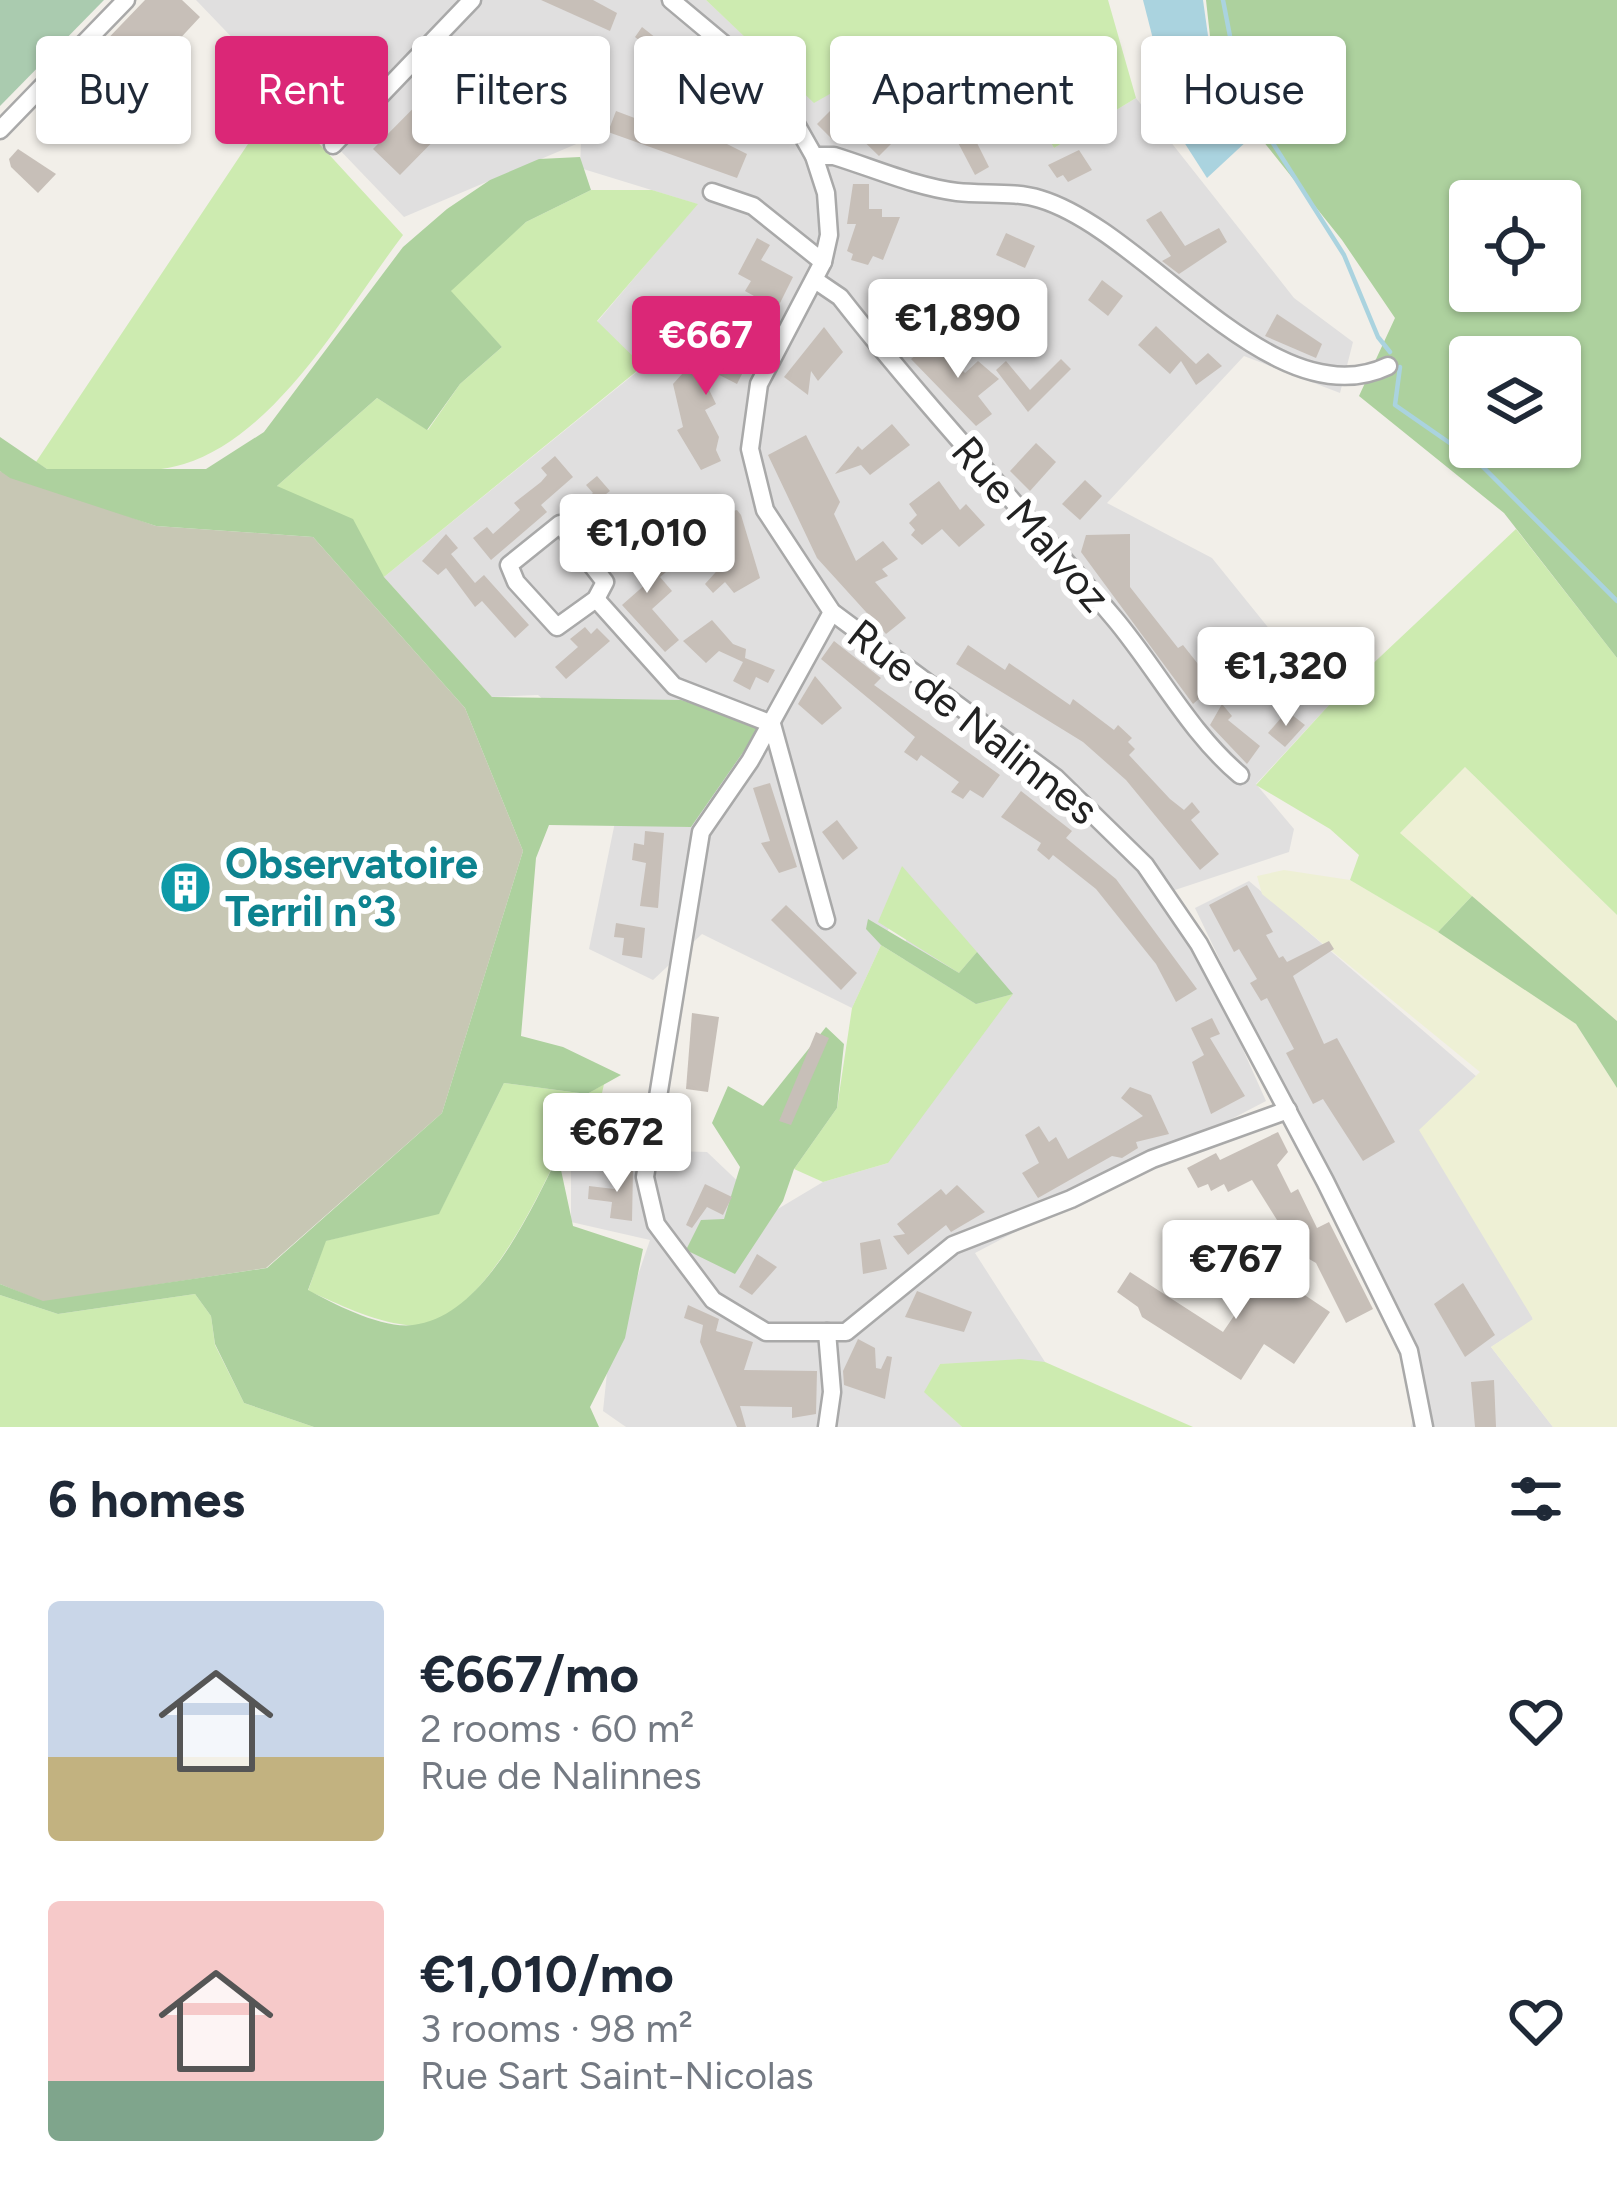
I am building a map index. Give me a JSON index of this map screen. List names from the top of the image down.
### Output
{
  "streets": {
    "street": ["Rue Malvoz", "Rue de Nalinnes"]
  },
  "crossings": [
    ["Rue Malvoz", "Rue de Nalinnes"]
  ],
  "places": {
    "building": ["Observatoire Terril n°3"]
  },
  "page": {
    "chip": [
      "Buy",
      "Rent",
      "Filters",
      "New",
      "Apartment",
      "House"
    ],
    "price": [
      "€1,890",
      "€667",
      "€1,010",
      "€1,320",
      "€672",
      "€767"
    ],
    "heading": "6 homes",
    "list": [
      {
        "name": "€667/mo",
        "note": "2 rooms · 60 m² · Rue de Nalinnes"
      },
      {
        "name": "€1,010/mo",
        "note": "3 rooms · 98 m² · Rue Sart Saint-Nicolas"
      }
    ]
  }
}
